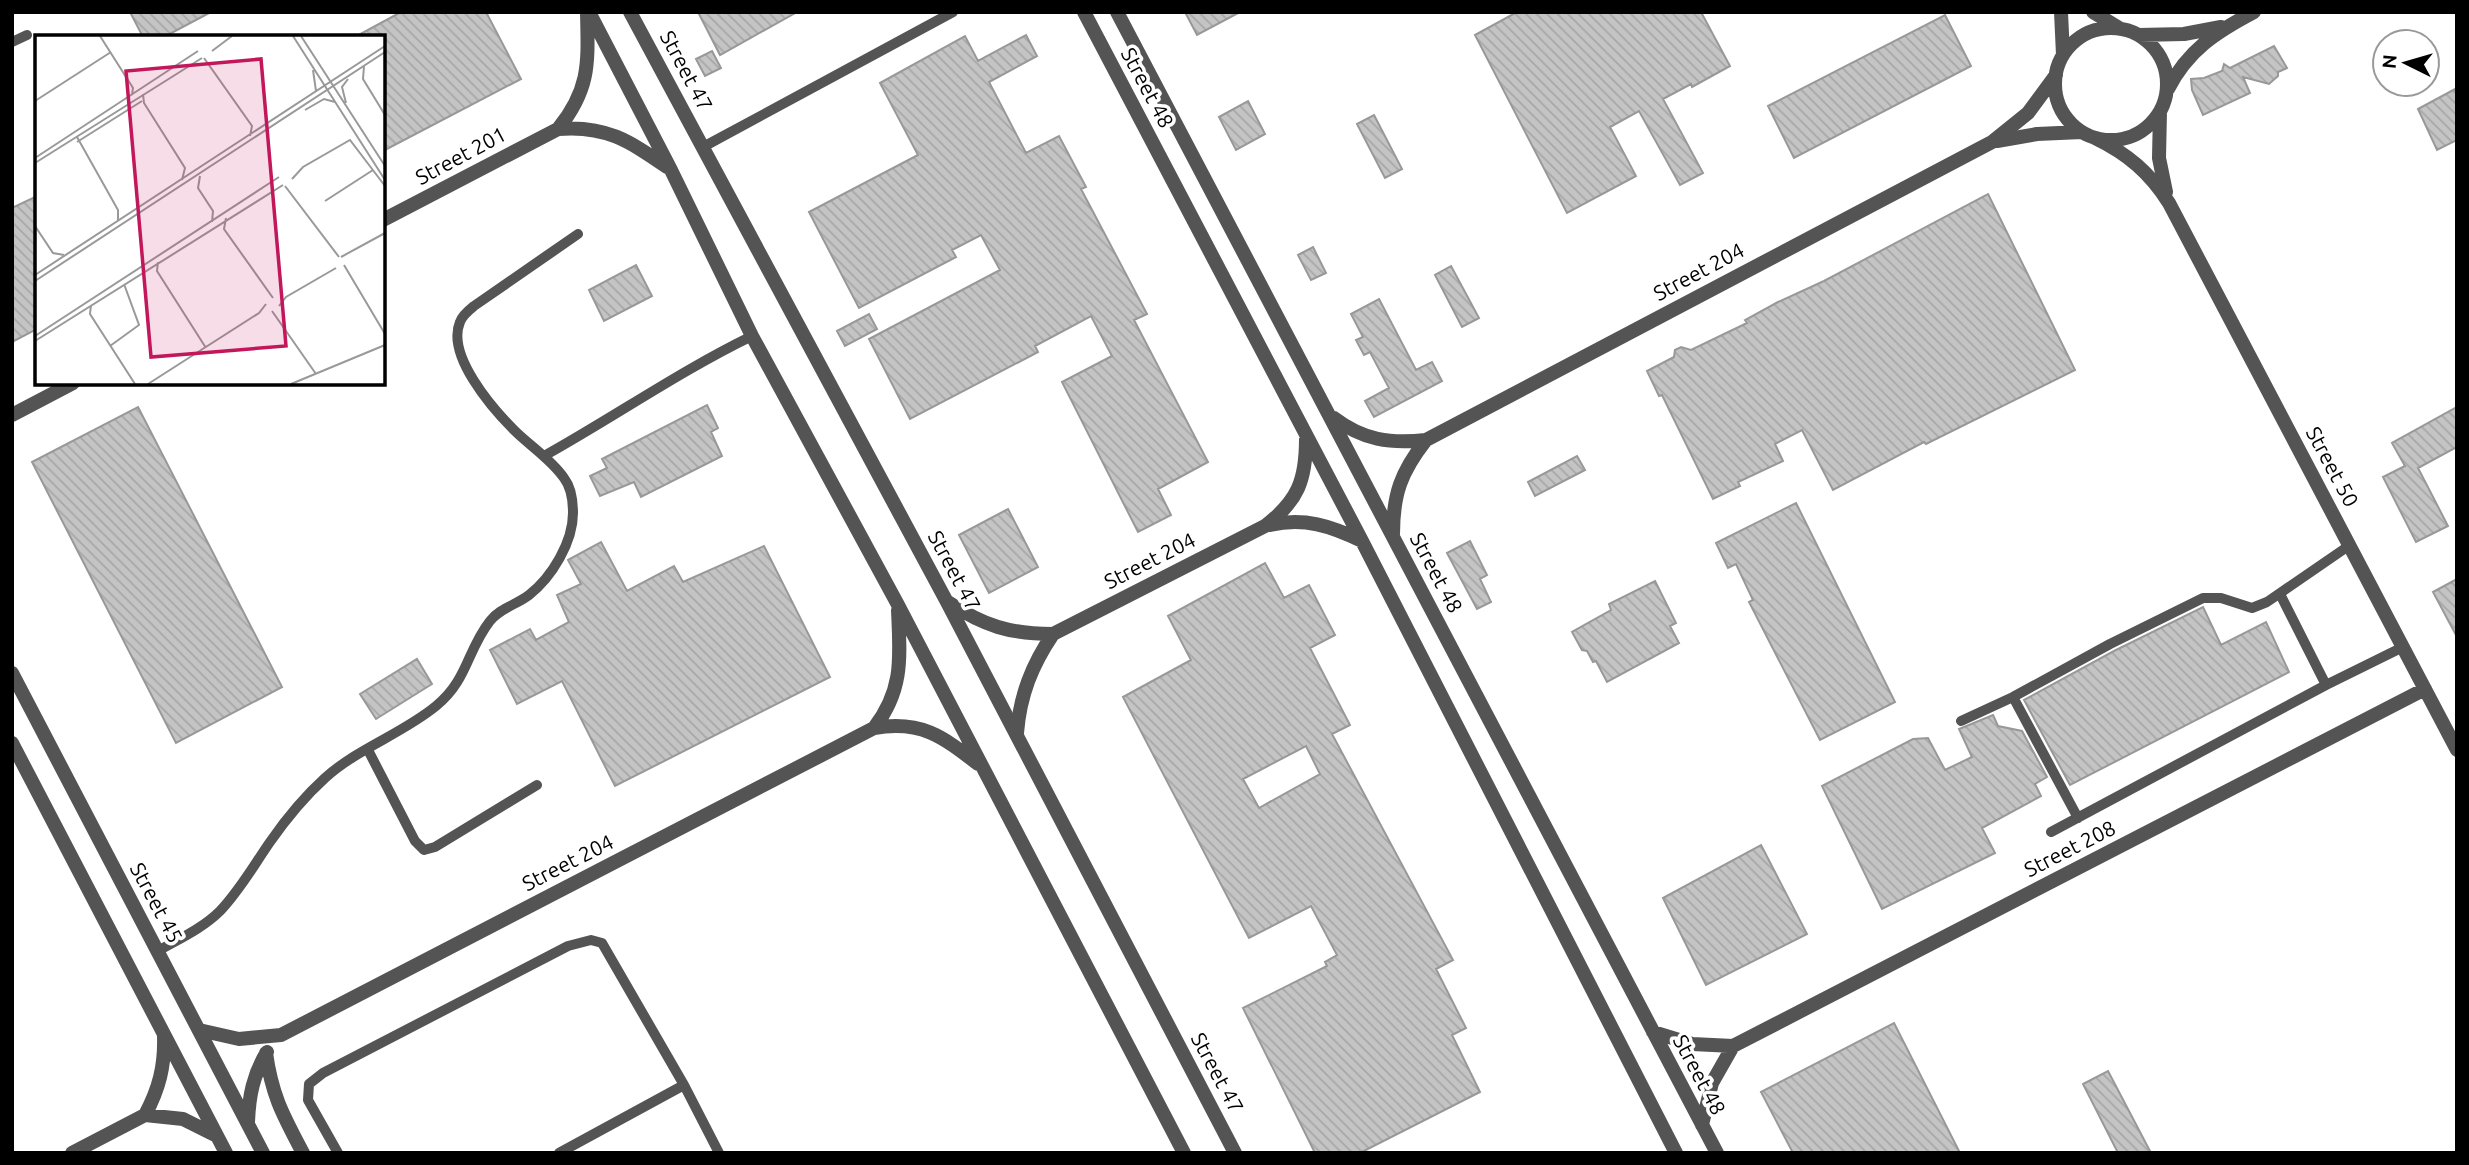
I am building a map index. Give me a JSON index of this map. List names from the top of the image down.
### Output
{
  "streets": {
    "street": [
      "Street 47",
      "Street 48",
      "Street 201",
      "Street 204",
      "Street 50",
      "Street 208",
      "Street 45"
    ]
  },
  "crossings": [
    ["Street 47", "Street 204"],
    ["Street 48", "Street 204"],
    ["Street 204", "Street 50"],
    ["Street 204", "Street 45"],
    ["Street 50", "Street 208"]
  ],
  "north": "left"
}
